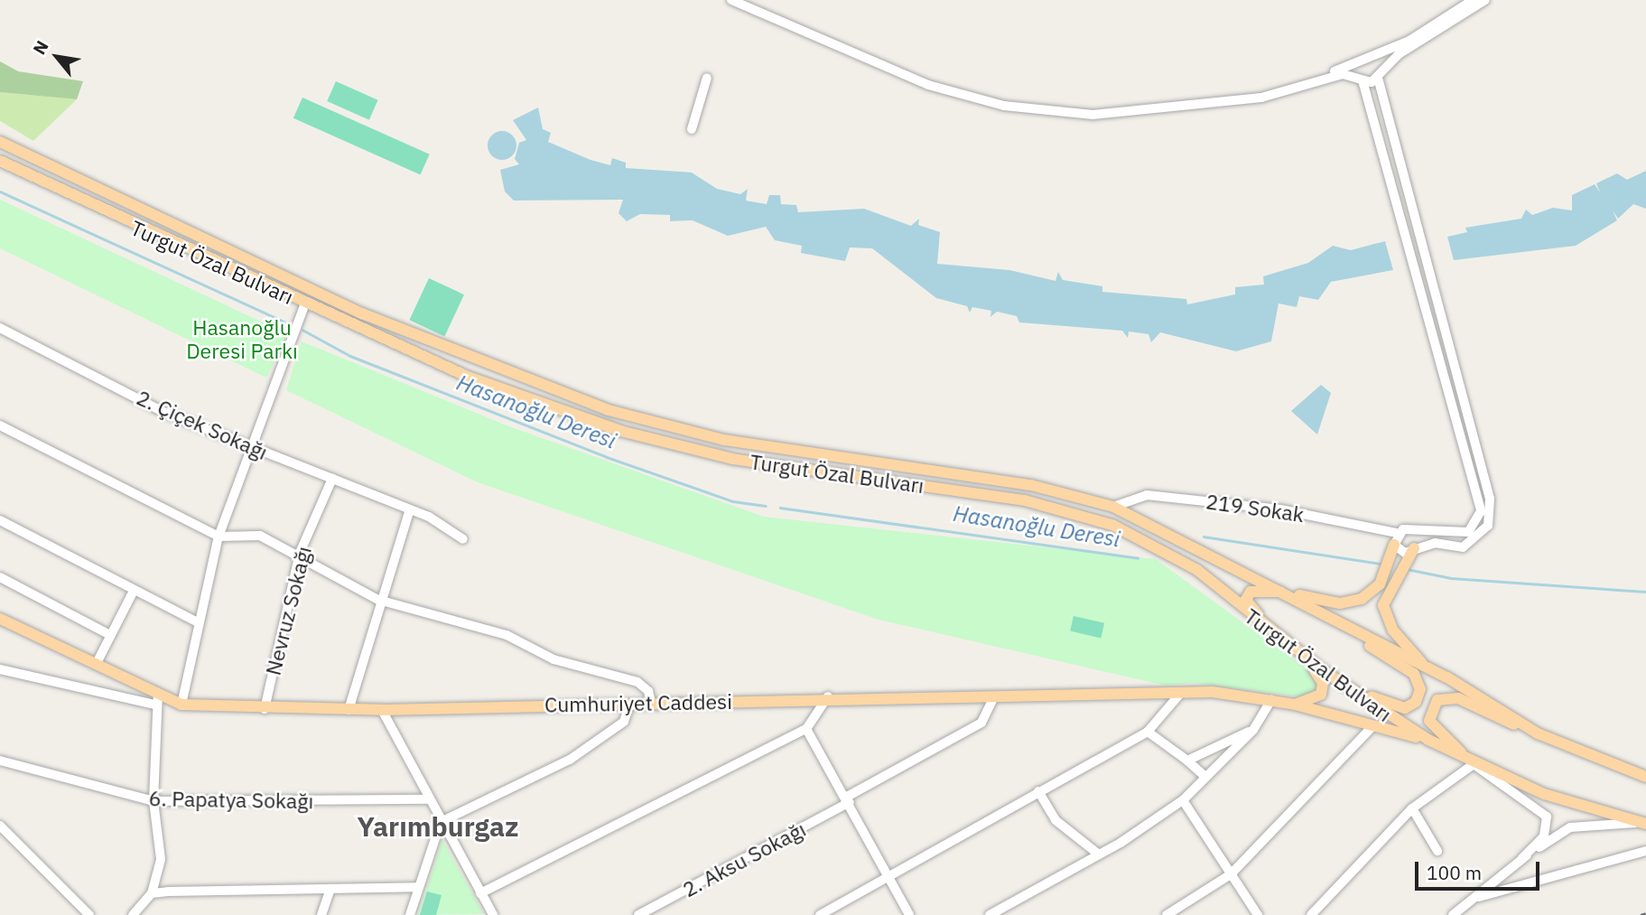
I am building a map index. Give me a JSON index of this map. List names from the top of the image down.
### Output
{
  "streets": {
    "main road": ["Turgut Özal Bulvarı", "Cumhuriyet Caddesi"],
    "street": [
      "2. Çiçek Sokağı",
      "219 Sokak",
      "Nevruz Sokağı",
      "6. Papatya Sokağı",
      "2. Aksu Sokağı"
    ]
  },
  "crossings": [
    ["Turgut Özal Bulvarı", "219 Sokak"],
    ["Turgut Özal Bulvarı", "Cumhuriyet Caddesi"],
    ["2. Çiçek Sokağı", "Nevruz Sokağı"],
    ["Nevruz Sokağı", "Cumhuriyet Caddesi"],
    ["Cumhuriyet Caddesi", "2. Aksu Sokağı"]
  ],
  "districts": ["Yarımburgaz"],
  "water": ["Hasanoğlu Deresi"],
  "parks": ["Hasanoğlu Deresi Parkı"],
  "scale_bar": "100 m",
  "north": "top left"
}
